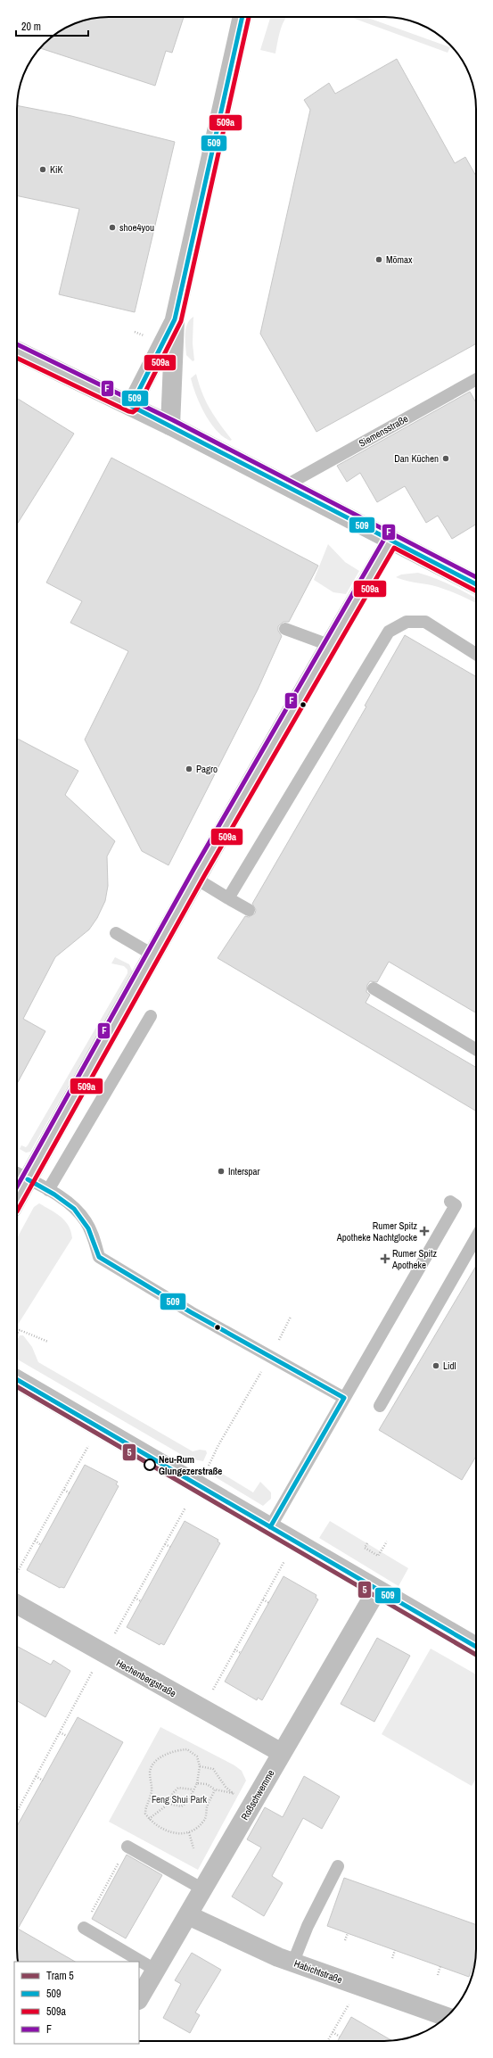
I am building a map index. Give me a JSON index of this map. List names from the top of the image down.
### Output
{
  "streets": {
    "street": ["Hechenbergstraße", "Roßschwemme", "Habichtstraße"],
    "lane": ["Siemensstraße"]
  },
  "crossings": [
    ["Hechenbergstraße", "Roßschwemme"],
    ["Roßschwemme", "Habichtstraße"]
  ],
  "parks": ["Feng Shui Park"],
  "places": {
    "other": [
      "KiK",
      "shoe4you",
      "Mömax",
      "Dan Küchen",
      "Pagro",
      "Interspar",
      "Lidl",
      "Neu-Rum Glungezerstraße"
    ],
    "health": ["Rumer Spitz Apotheke Nachtglocke", "Rumer Spitz Apotheke"]
  },
  "lines": [
    "transit line 509",
    "transit line 509a",
    "transit line F",
    "tram line 5"
  ],
  "legend": [
    "Tram 5",
    "509",
    "509a",
    "F"
  ],
  "scale_bar": "20 m"
}
